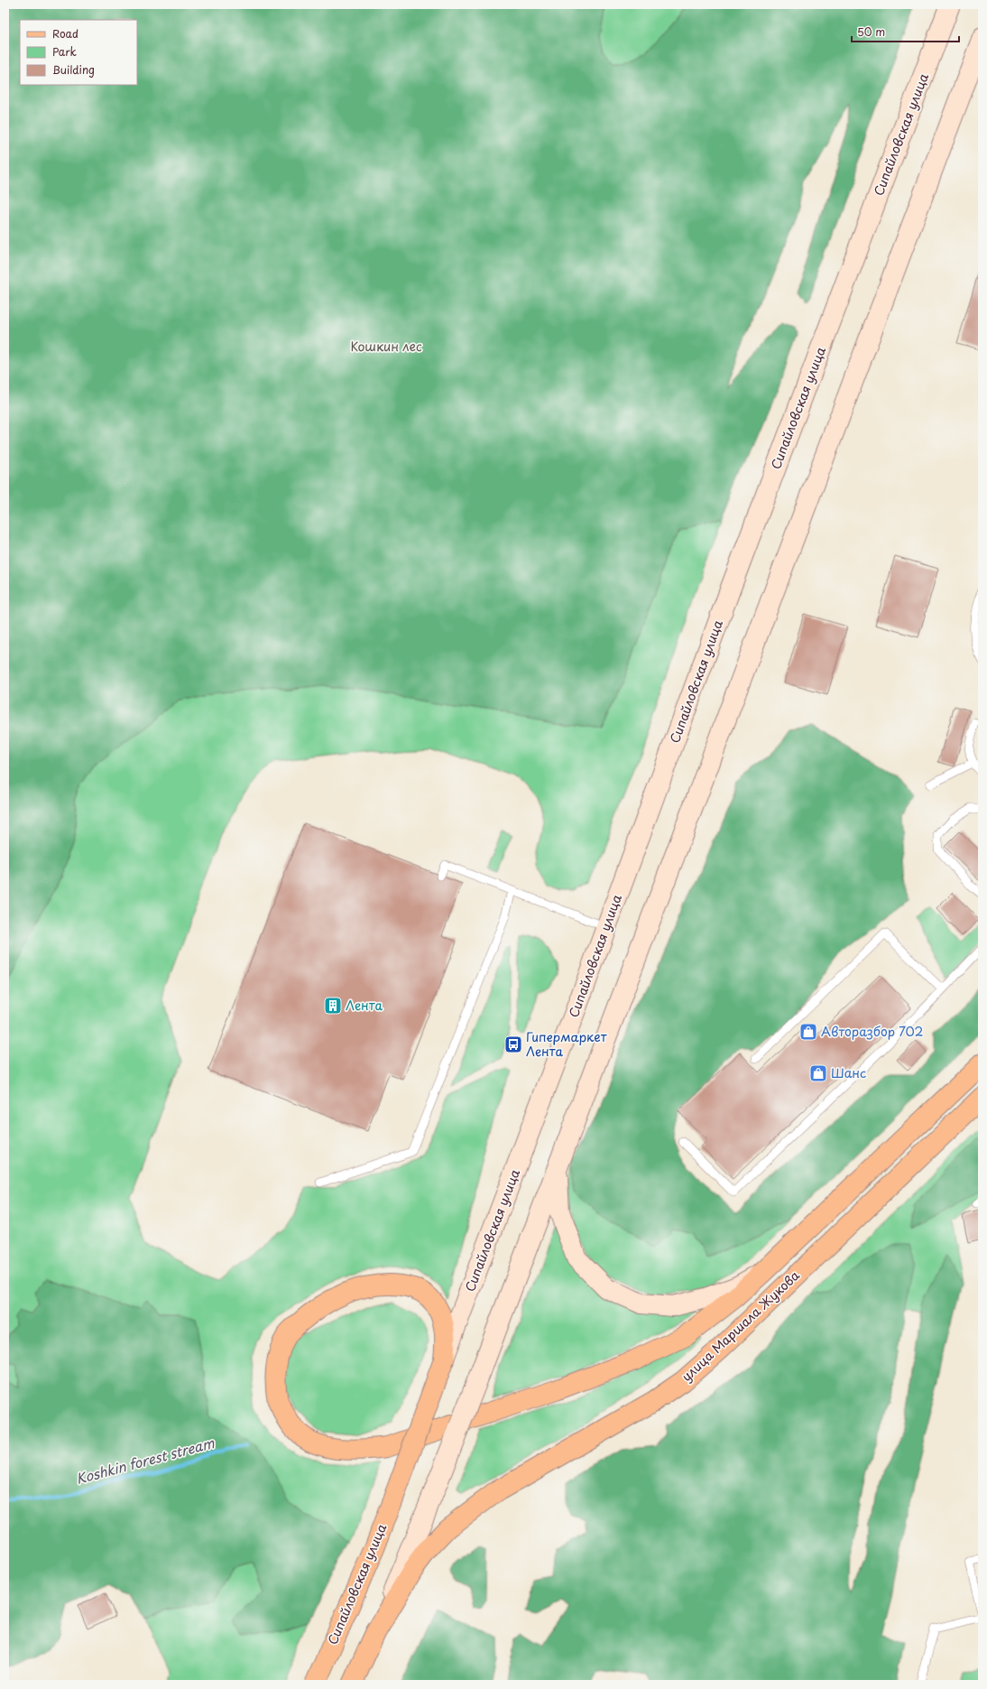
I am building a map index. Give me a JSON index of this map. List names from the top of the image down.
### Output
{
  "streets": {
    "main road": ["Сипайловская улица", "улица Маршала Жукова"]
  },
  "crossings": [
    ["Сипайловская улица", "улица Маршала Жукова"]
  ],
  "water": ["Koshkin forest stream"],
  "parks": ["Кошкин лес"],
  "places": {
    "building": ["Лента"],
    "shop": ["Авторазбор 702", "Шанс"],
    "bus stop": ["Гипермаркет Лента"]
  },
  "legend": ["Road", "Park", "Building"],
  "scale_bar": "50 m"
}
